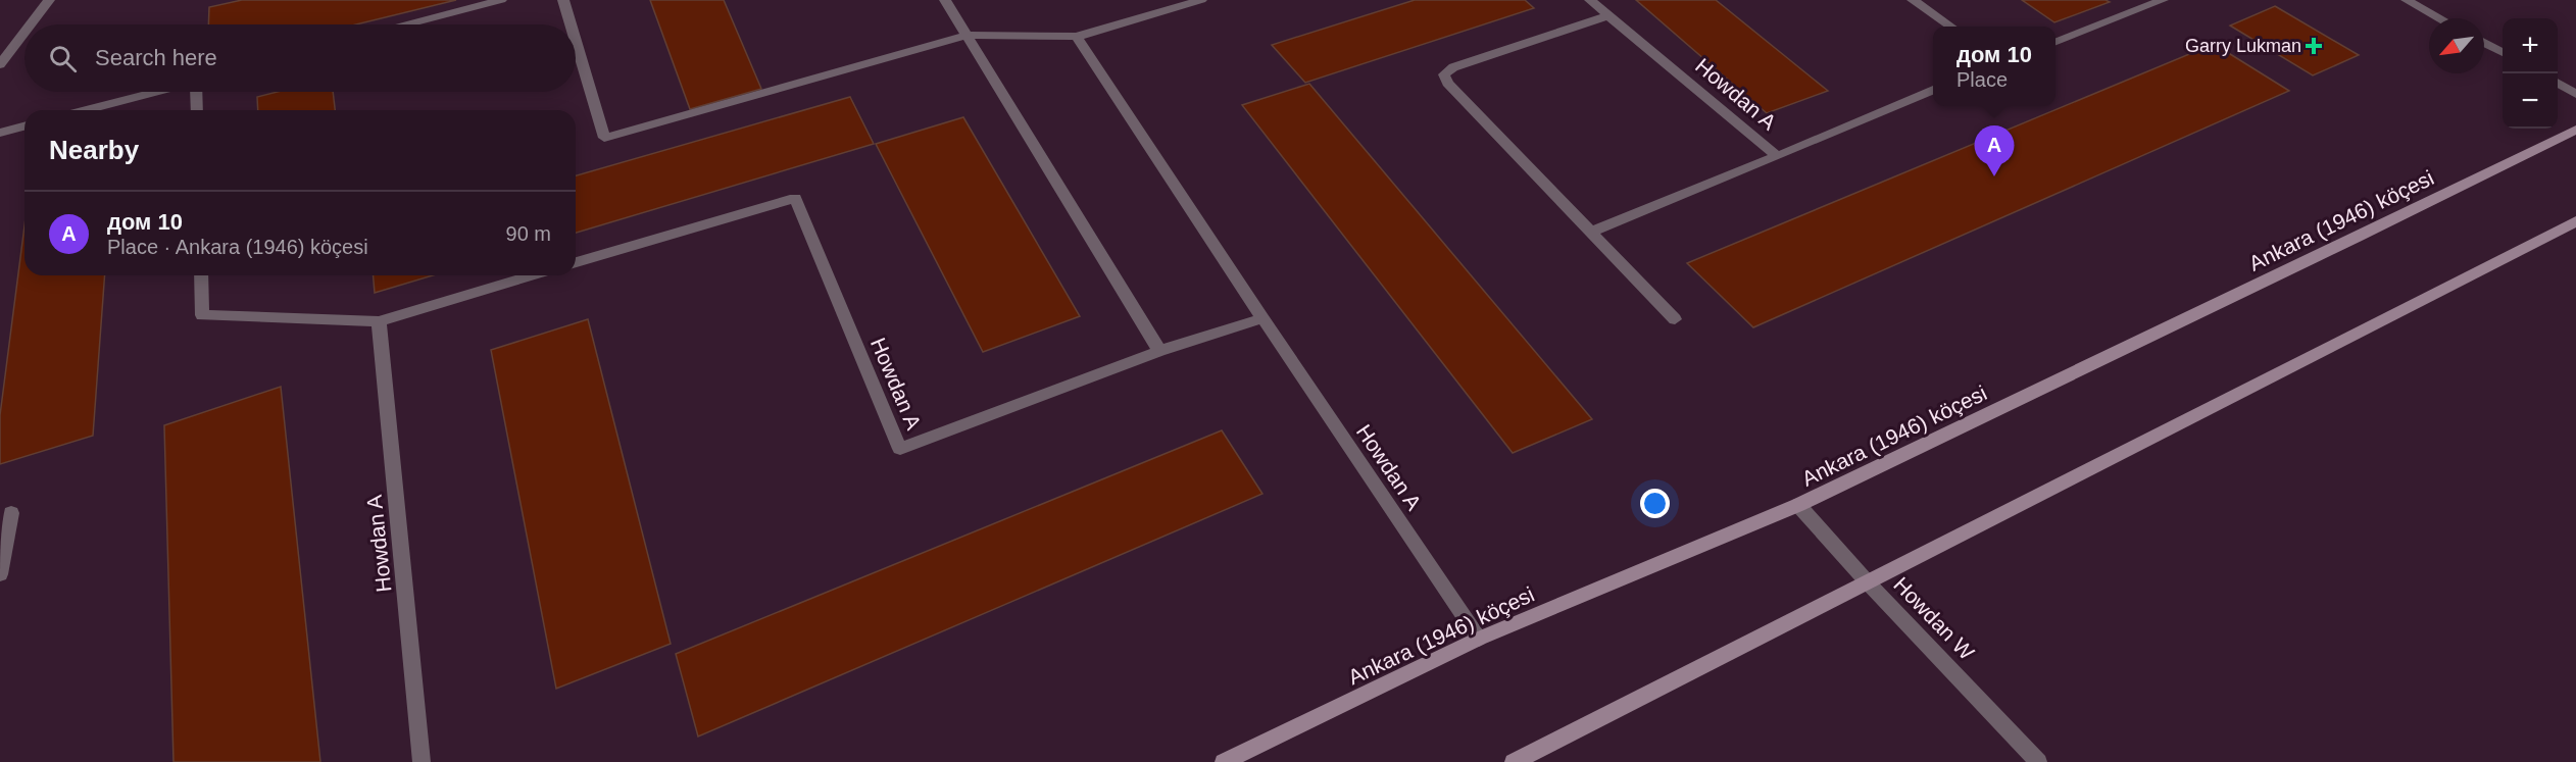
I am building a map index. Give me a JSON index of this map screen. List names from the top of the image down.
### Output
{
  "streets": {
    "main road": ["Ankara (1946) köçesi"],
    "street": ["Howdan A", "Howdan W"]
  },
  "crossings": [
    ["Howdan A", "Ankara (1946) köçesi"],
    ["Ankara (1946) köçesi", "Howdan W"]
  ],
  "places": {
    "health": ["Garry Lukman"]
  },
  "north": "bottom left",
  "page": {
    "map_buttons": ["+", "−"],
    "search": "Search here",
    "popup": ["дом 10", "Place"],
    "heading": "Nearby",
    "pins": "A",
    "list": [
      {
        "mark": "A",
        "name": "дом 10",
        "note": "Place · Ankara (1946) köçesi",
        "value": "90 m"
      }
    ]
  }
}
